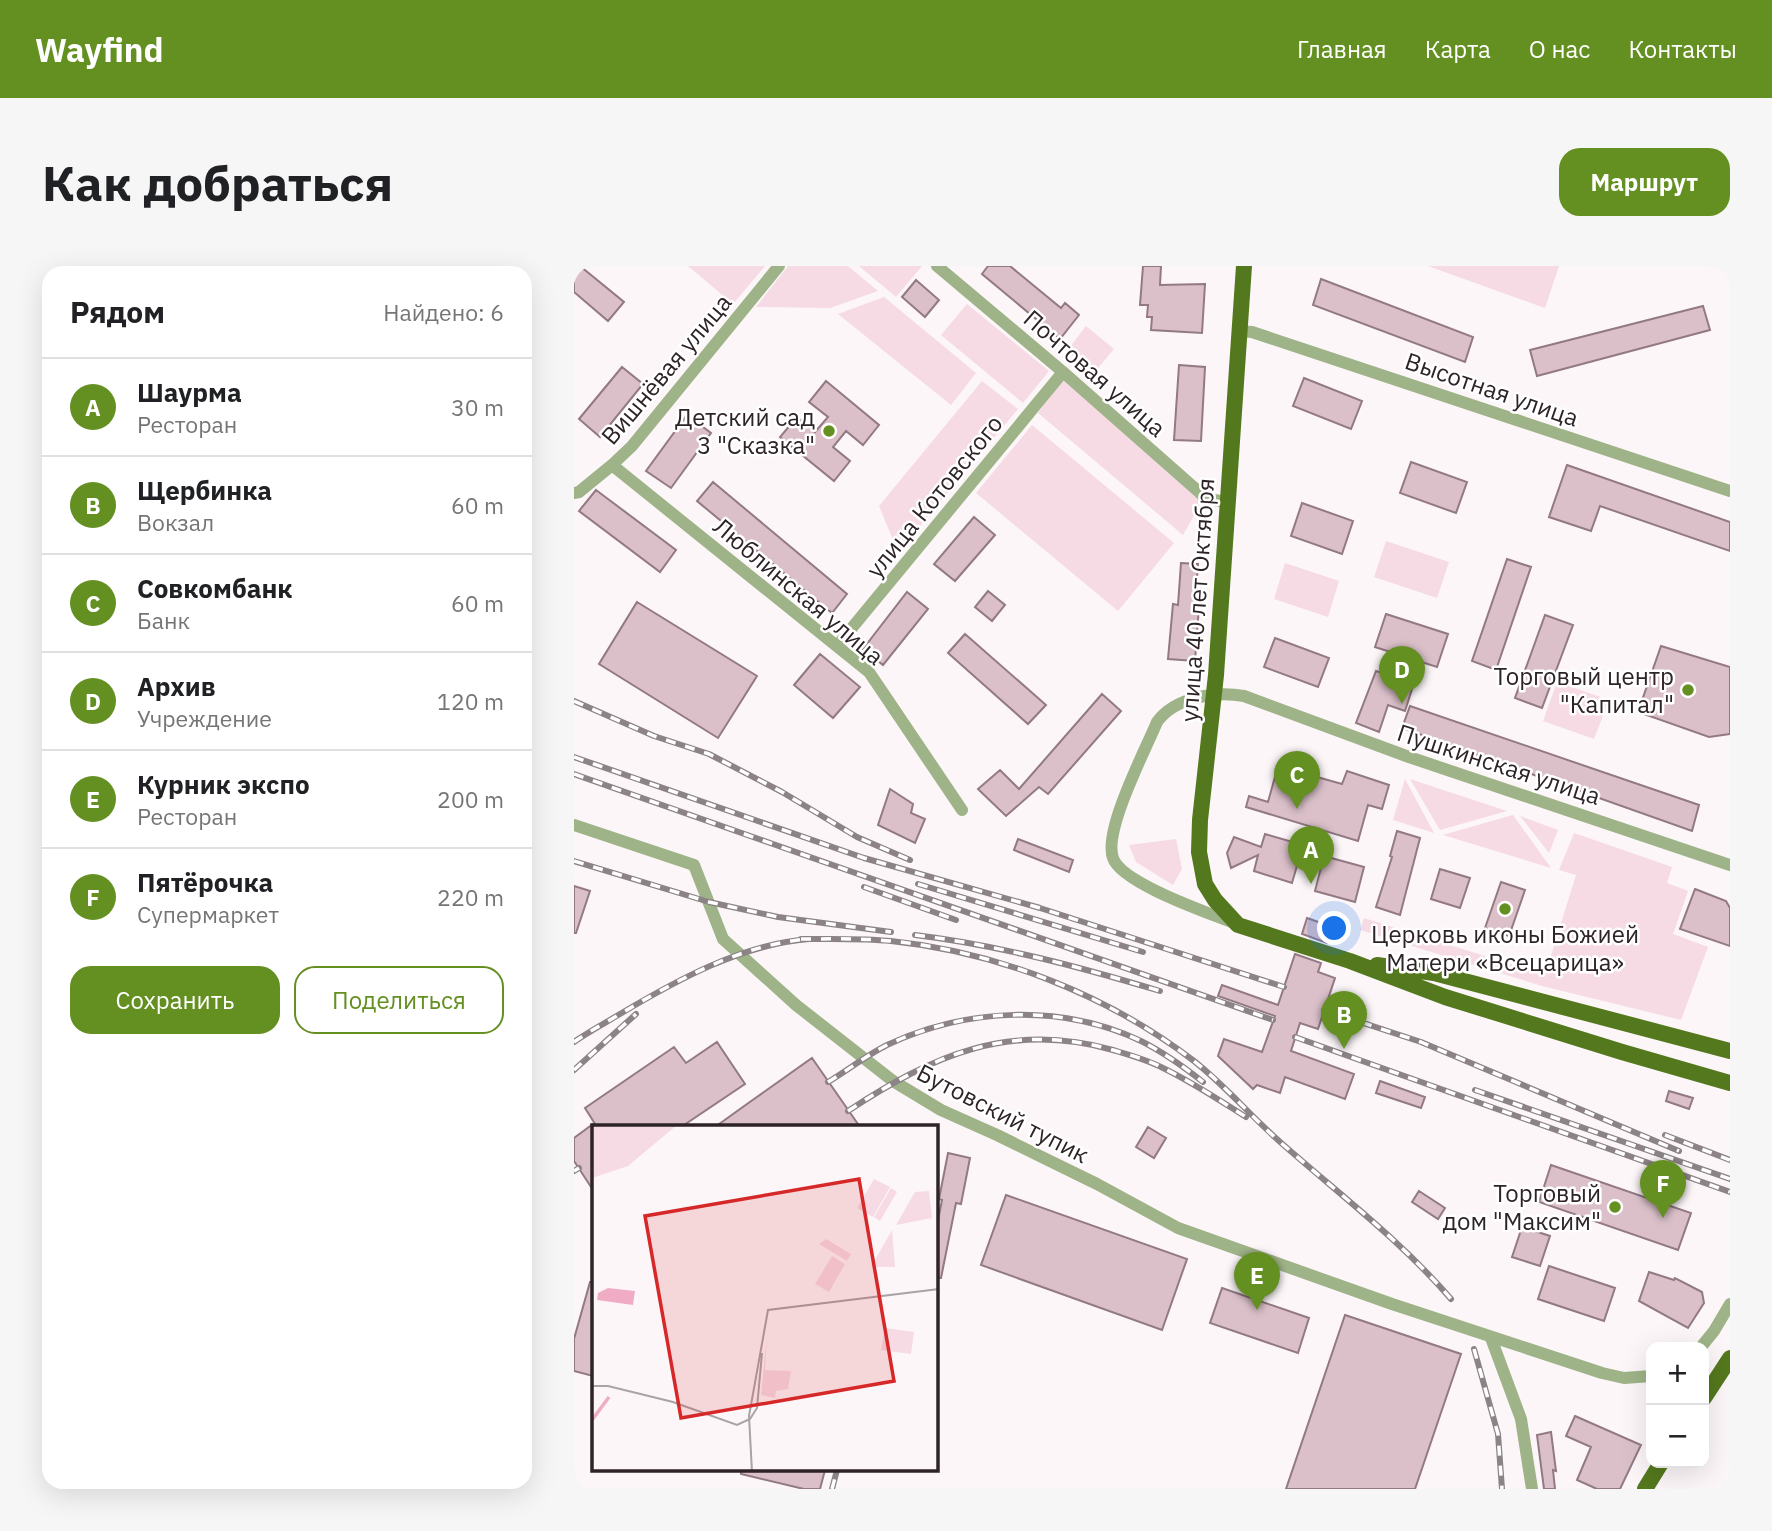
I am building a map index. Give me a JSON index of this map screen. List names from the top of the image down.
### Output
{
  "streets": {
    "main road": ["улица 40 лет Октября"],
    "street": [
      "Вишнёвая улица",
      "Почтовая улица",
      "Высотная улица",
      "улица Котовского",
      "Люблинская улица",
      "Пушкинская улица",
      "Бутовский тупик"
    ]
  },
  "crossings": [
    ["Вишнёвая улица", "Люблинская улица"],
    ["Почтовая улица", "улица Котовского"],
    ["Почтовая улица", "улица 40 лет Октября"],
    ["Высотная улица", "улица 40 лет Октября"],
    ["улица Котовского", "Люблинская улица"],
    ["улица 40 лет Октября", "Пушкинская улица"]
  ],
  "places": [
    "Детский сад 3 \"Сказка\"",
    "Торговый центр \"Капитал\"",
    "Церковь иконы Божией Матери «Всецарица»",
    "Торговый дом \"Максим\""
  ],
  "page": {
    "header": "Wayfind",
    "nav": [
      "Главная",
      "Карта",
      "О нас",
      "Контакты"
    ],
    "buttons": [
      "Маршрут",
      ["Сохранить", "Поделиться"]
    ],
    "title": "Как добраться",
    "heading": ["Рядом", "Найдено: 6"],
    "list": [
      {
        "mark": "A",
        "name": "Шаурма",
        "note": "Ресторан",
        "value": "30 m"
      },
      {
        "mark": "B",
        "name": "Щербинка",
        "note": "Вокзал",
        "value": "60 m"
      },
      {
        "mark": "C",
        "name": "Совкомбанк",
        "note": "Банк",
        "value": "60 m"
      },
      {
        "mark": "D",
        "name": "Архив",
        "note": "Учреждение",
        "value": "120 m"
      },
      {
        "mark": "E",
        "name": "Курник экспо",
        "note": "Ресторан",
        "value": "200 m"
      },
      {
        "mark": "F",
        "name": "Пятёрочка",
        "note": "Супермаркет",
        "value": "220 m"
      }
    ],
    "pins": [
      "D",
      "C",
      "A",
      "B",
      "F",
      "E"
    ],
    "map_buttons": ["+", "−"]
  }
}
